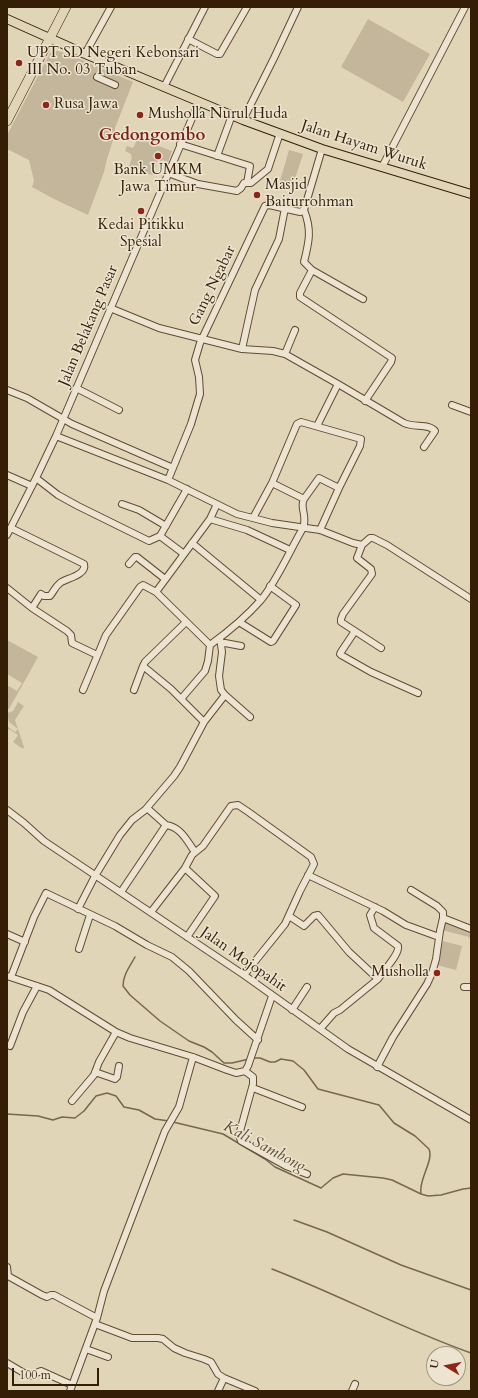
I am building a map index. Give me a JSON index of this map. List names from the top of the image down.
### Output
{
  "streets": {
    "main road": ["Jalan Hayam Wuruk"],
    "street": ["Gang Ngabar", "Jalan Belakang Pasar", "Jalan Mojopahit"]
  },
  "crossings": [
    ["Jalan Hayam Wuruk", "Jalan Belakang Pasar"]
  ],
  "districts": ["Gedongombo"],
  "water": ["Kali Sambong"],
  "places": [
    "UPT SD Negeri Kebonsari III No. 03 Tuban",
    "Rusa Jawa",
    "Musholla Nurul Huda",
    "Bank UMKM Jawa Timur",
    "Masjid Baiturrohman",
    "Kedai Pitikku Spesial",
    "Musholla"
  ],
  "scale_bar": "100 m",
  "north": "left"
}
